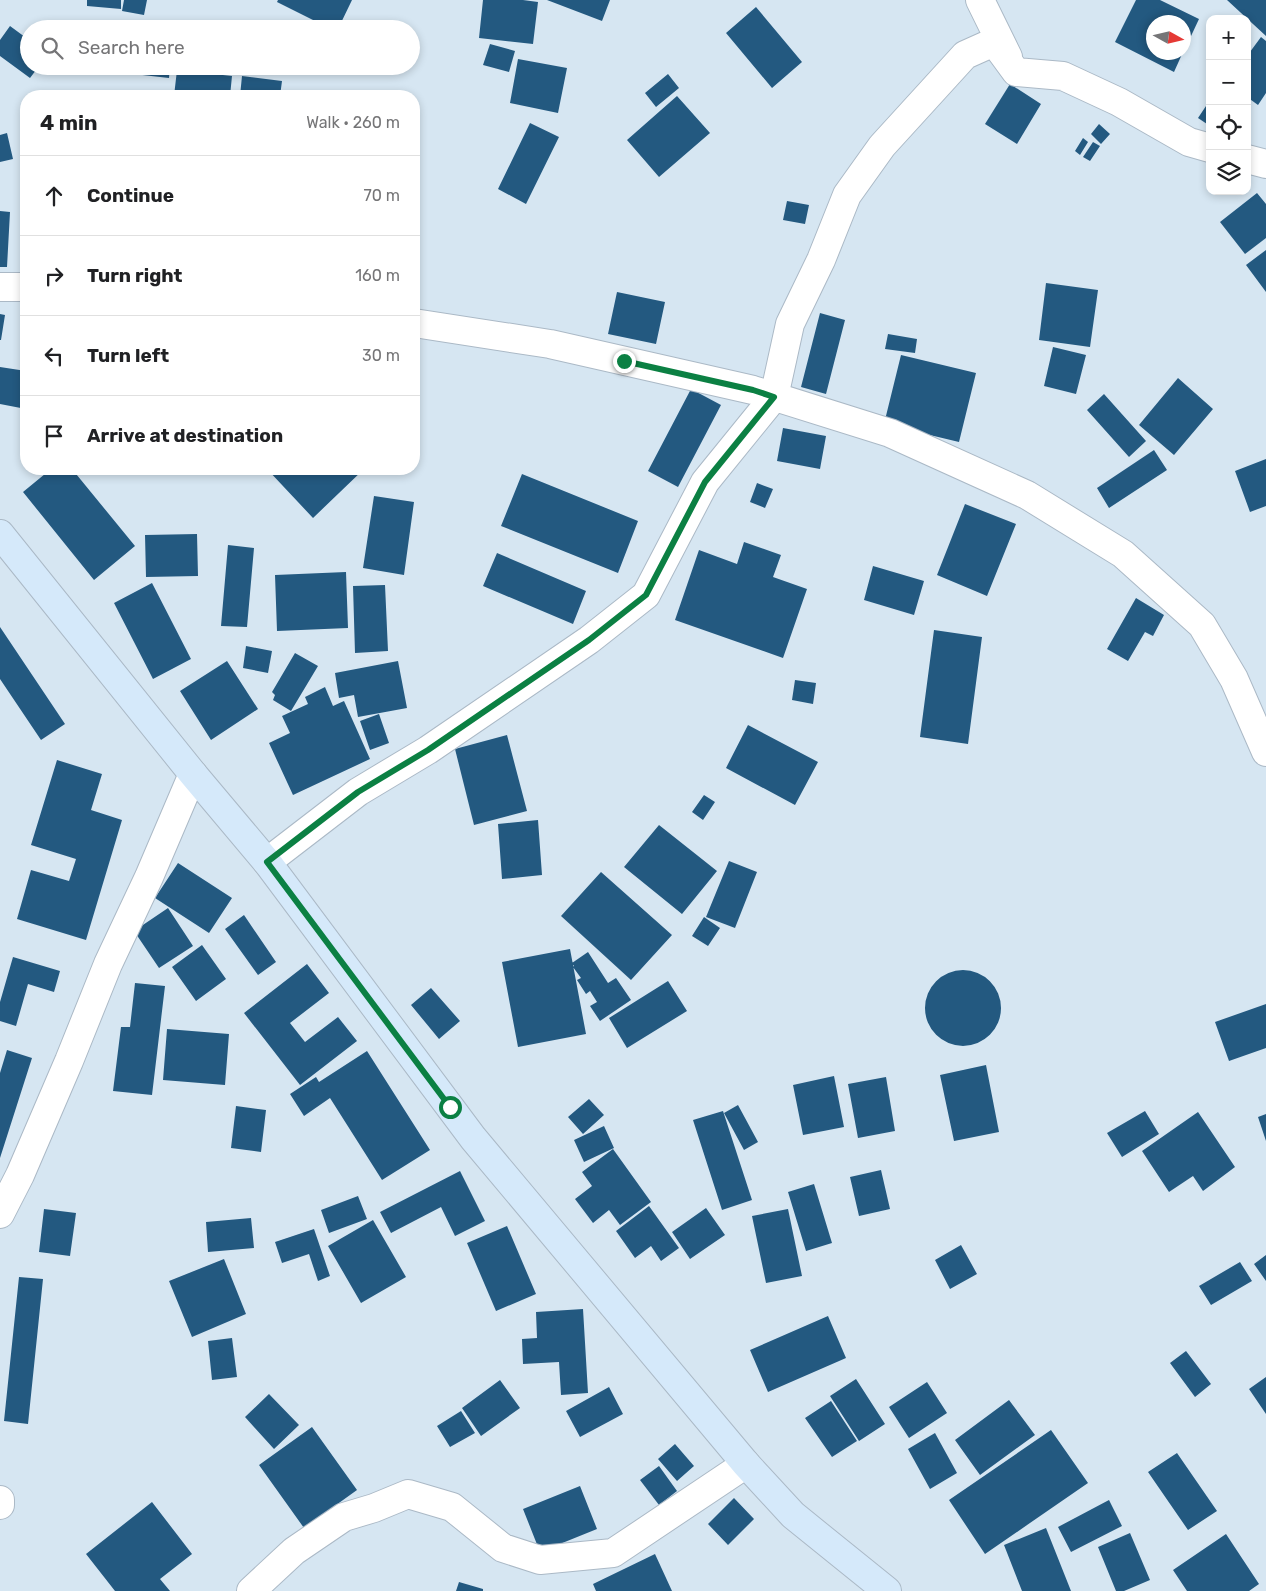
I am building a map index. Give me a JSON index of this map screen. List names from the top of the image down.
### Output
{
  "north": "right",
  "page": {
    "map_buttons": ["+", "−"],
    "search": "Search here",
    "heading": ["4 min", "Walk · 260 m"],
    "list": [
      ["Continue", "70 m"],
      ["Turn right", "160 m"],
      ["Turn left", "30 m"],
      "Arrive at destination"
    ]
  }
}
